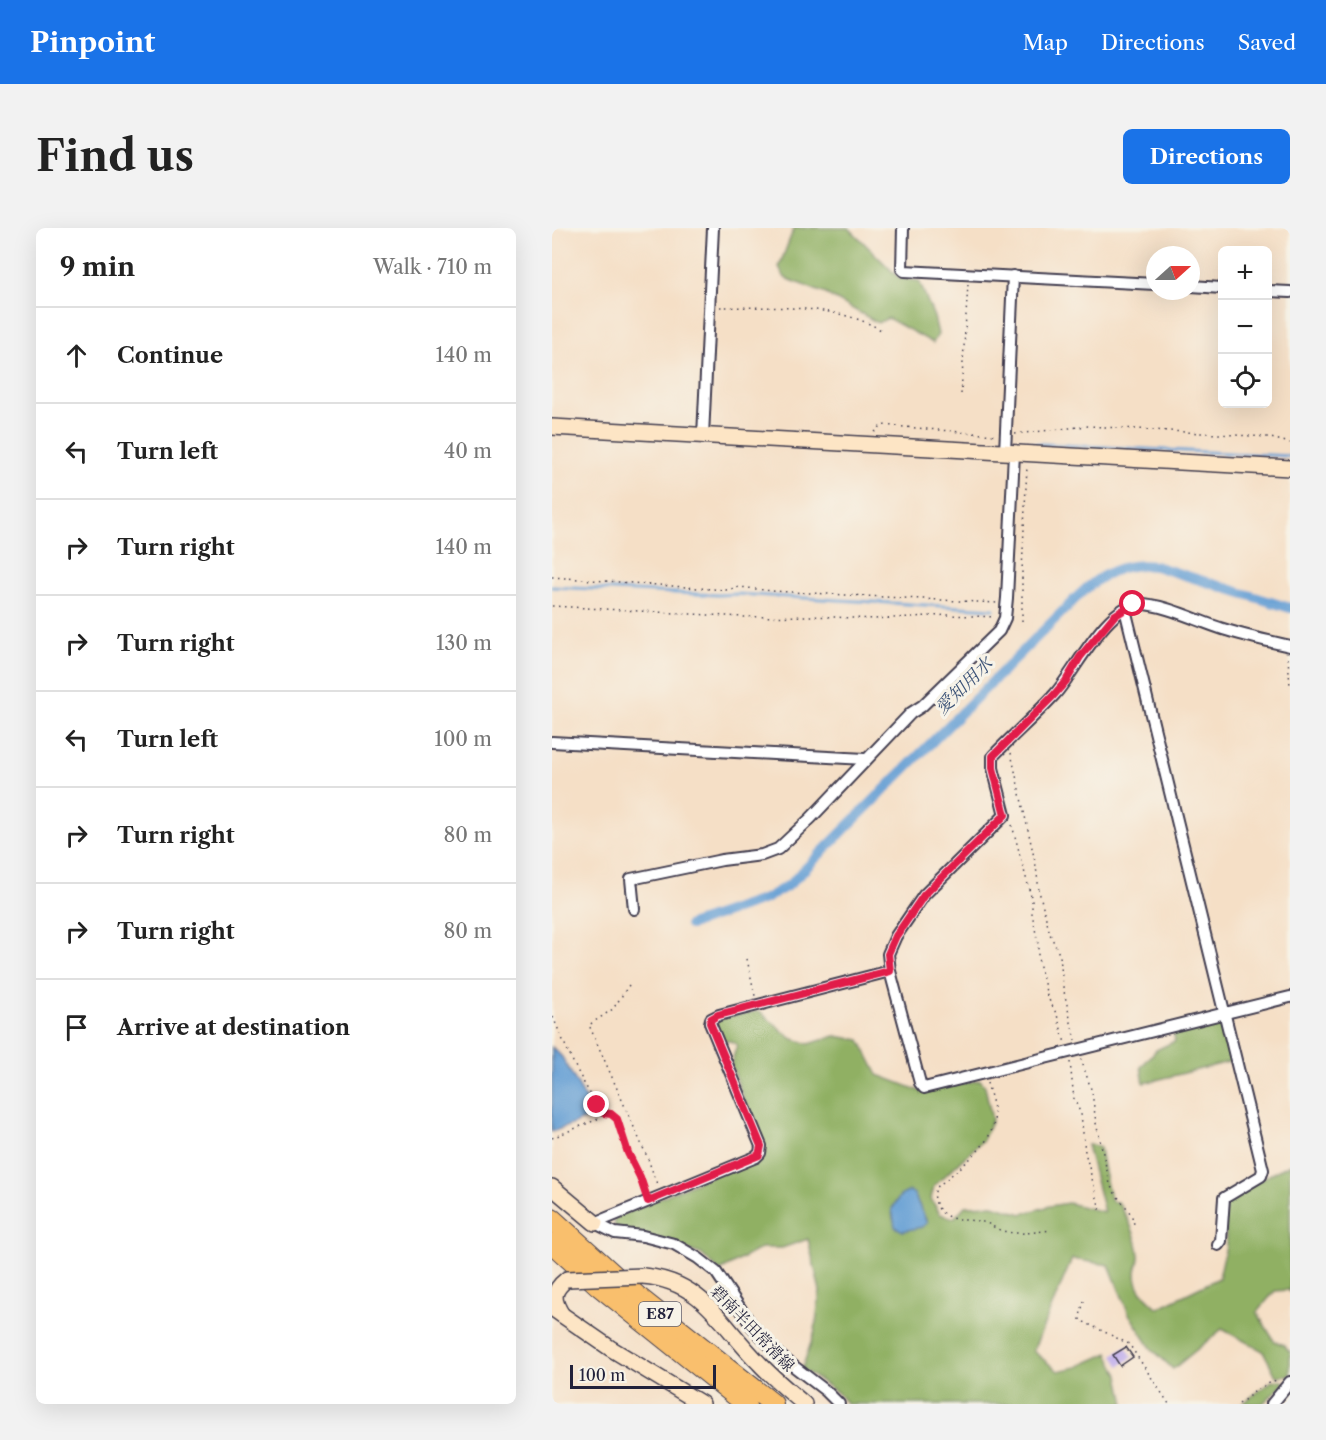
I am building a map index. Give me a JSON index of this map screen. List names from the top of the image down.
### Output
{
  "streets": {
    "highway": ["E87"],
    "street": ["碧南半田常滑線"]
  },
  "water": ["愛知用水"],
  "scale_bar": "100 m",
  "north": "right",
  "page": {
    "header": "Pinpoint",
    "nav": ["Map", "Directions", "Saved"],
    "buttons": "Directions",
    "title": "Find us",
    "heading": ["9 min", "Walk · 710 m"],
    "map_buttons": ["+", "−"],
    "list": [
      ["Continue", "140 m"],
      ["Turn left", "40 m"],
      ["Turn right", "140 m"],
      ["Turn right", "130 m"],
      ["Turn left", "100 m"],
      ["Turn right", "80 m"],
      ["Turn right", "80 m"],
      "Arrive at destination"
    ],
    "scale": "100 m"
  }
}
